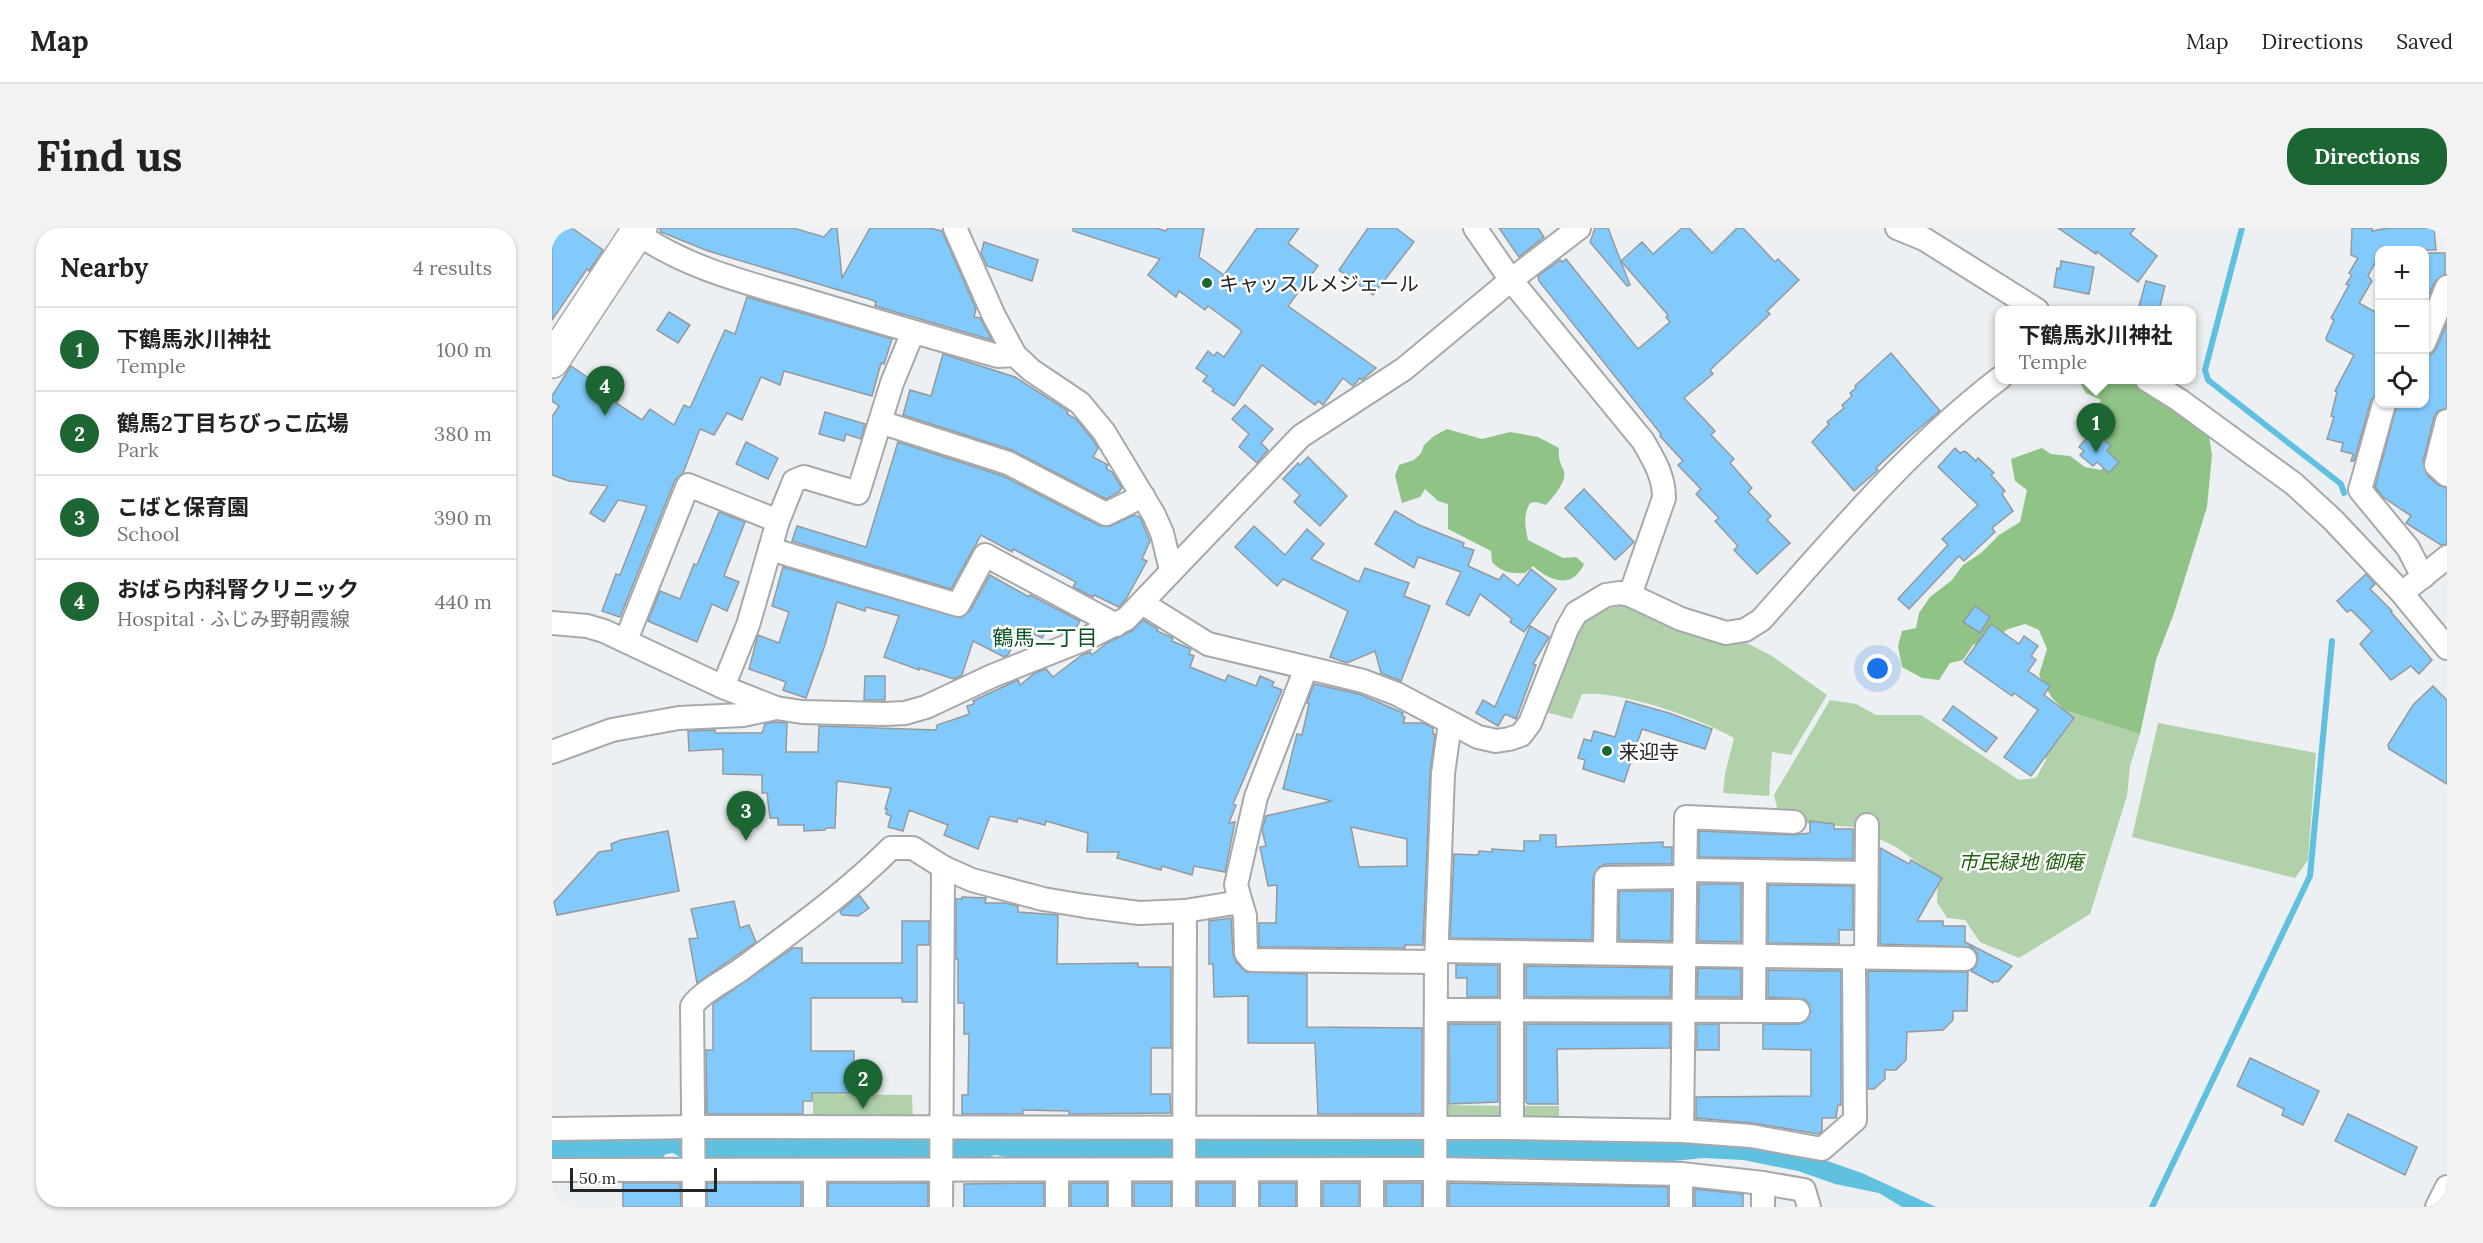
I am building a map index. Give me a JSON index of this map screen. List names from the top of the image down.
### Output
{
  "districts": ["鶴馬二丁目"],
  "parks": ["市民緑地 御庵"],
  "places": ["キャッスルメジェール", "来迎寺"],
  "scale_bar": "50 m",
  "page": {
    "header": "Map",
    "nav": ["Map", "Directions", "Saved"],
    "buttons": "Directions",
    "title": "Find us",
    "heading": ["Nearby", "4 results"],
    "map_buttons": ["+", "−"],
    "list": [
      {
        "mark": "1",
        "name": "下鶴馬氷川神社",
        "note": "Temple",
        "value": "100 m"
      },
      {
        "mark": "2",
        "name": "鶴馬2丁目ちびっこ広場",
        "note": "Park",
        "value": "380 m"
      },
      {
        "mark": "3",
        "name": "こばと保育園",
        "note": "School",
        "value": "390 m"
      },
      {
        "mark": "4",
        "name": "おばら内科腎クリニック",
        "note": "Hospital · ふじみ野朝霞線",
        "value": "440 m"
      }
    ],
    "popup": ["下鶴馬氷川神社", "Temple"],
    "pins": [
      "4",
      "1",
      "3",
      "2"
    ],
    "scale": "50 m"
  }
}
